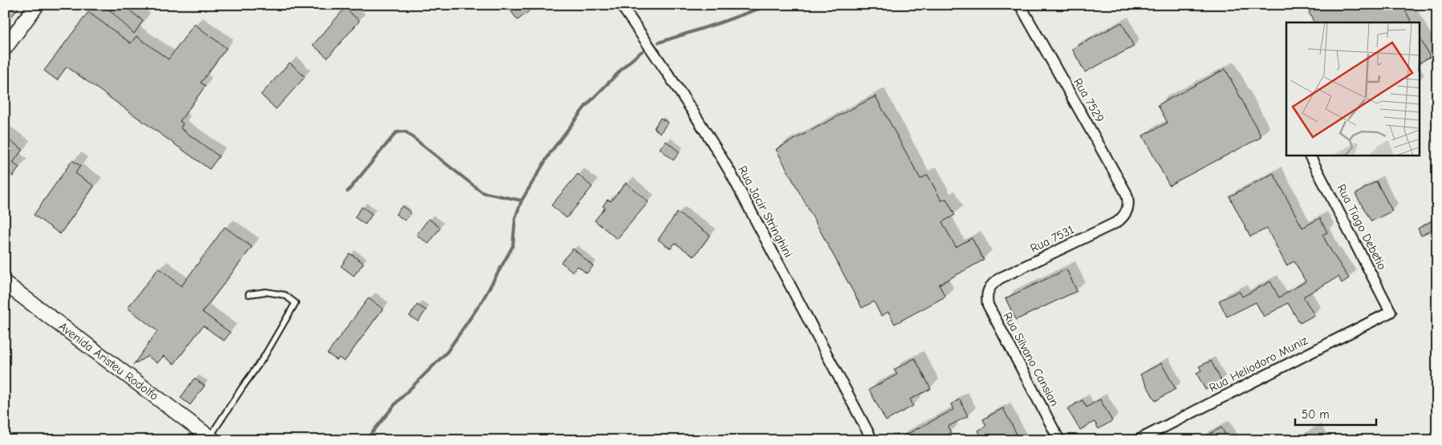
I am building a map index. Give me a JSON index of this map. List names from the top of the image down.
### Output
{
  "streets": {
    "street": [
      "Rua 7529",
      "Rua Jacir Stringhini",
      "Rua Tiago Debetio",
      "Rua 7531",
      "Rua Silvano Cansian",
      "Avenida Aristeu Rodolfo",
      "Rua Heliodoro Muniz"
    ]
  },
  "crossings": [
    ["Rua 7529", "Rua 7531"],
    ["Rua Tiago Debetio", "Rua Heliodoro Muniz"],
    ["Rua 7531", "Rua Silvano Cansian"]
  ],
  "scale_bar": "50 m"
}
